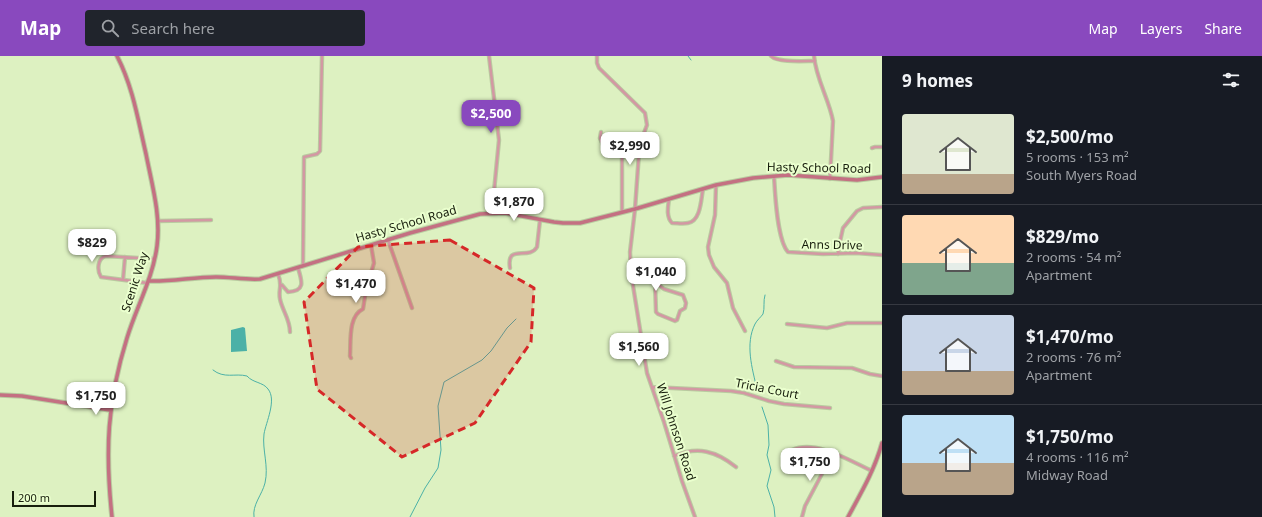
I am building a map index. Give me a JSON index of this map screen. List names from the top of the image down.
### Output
{
  "streets": {
    "street": [
      "Hasty School Road",
      "Anns Drive",
      "Scenic Way",
      "Tricia Court",
      "Will Johnson Road"
    ]
  },
  "crossings": [
    ["Hasty School Road", "Anns Drive"],
    ["Hasty School Road", "Scenic Way"],
    ["Hasty School Road", "Will Johnson Road"],
    ["Tricia Court", "Will Johnson Road"]
  ],
  "scale_bar": "200 m",
  "page": {
    "header": "Map",
    "search": "Search here",
    "nav": ["Map", "Layers", "Share"],
    "heading": "9 homes",
    "price": [
      "$2,500",
      "$2,990",
      "$1,870",
      "$829",
      "$1,040",
      "$1,470",
      "$1,560",
      "$1,750",
      "$1,750"
    ],
    "list": [
      {
        "name": "$2,500/mo",
        "note": "5 rooms · 153 m² · South Myers Road"
      },
      {
        "name": "$829/mo",
        "note": "2 rooms · 54 m² · Apartment"
      },
      {
        "name": "$1,470/mo",
        "note": "2 rooms · 76 m² · Apartment"
      },
      {
        "name": "$1,750/mo",
        "note": "4 rooms · 116 m² · Midway Road"
      }
    ],
    "scale": "200 m"
  }
}
